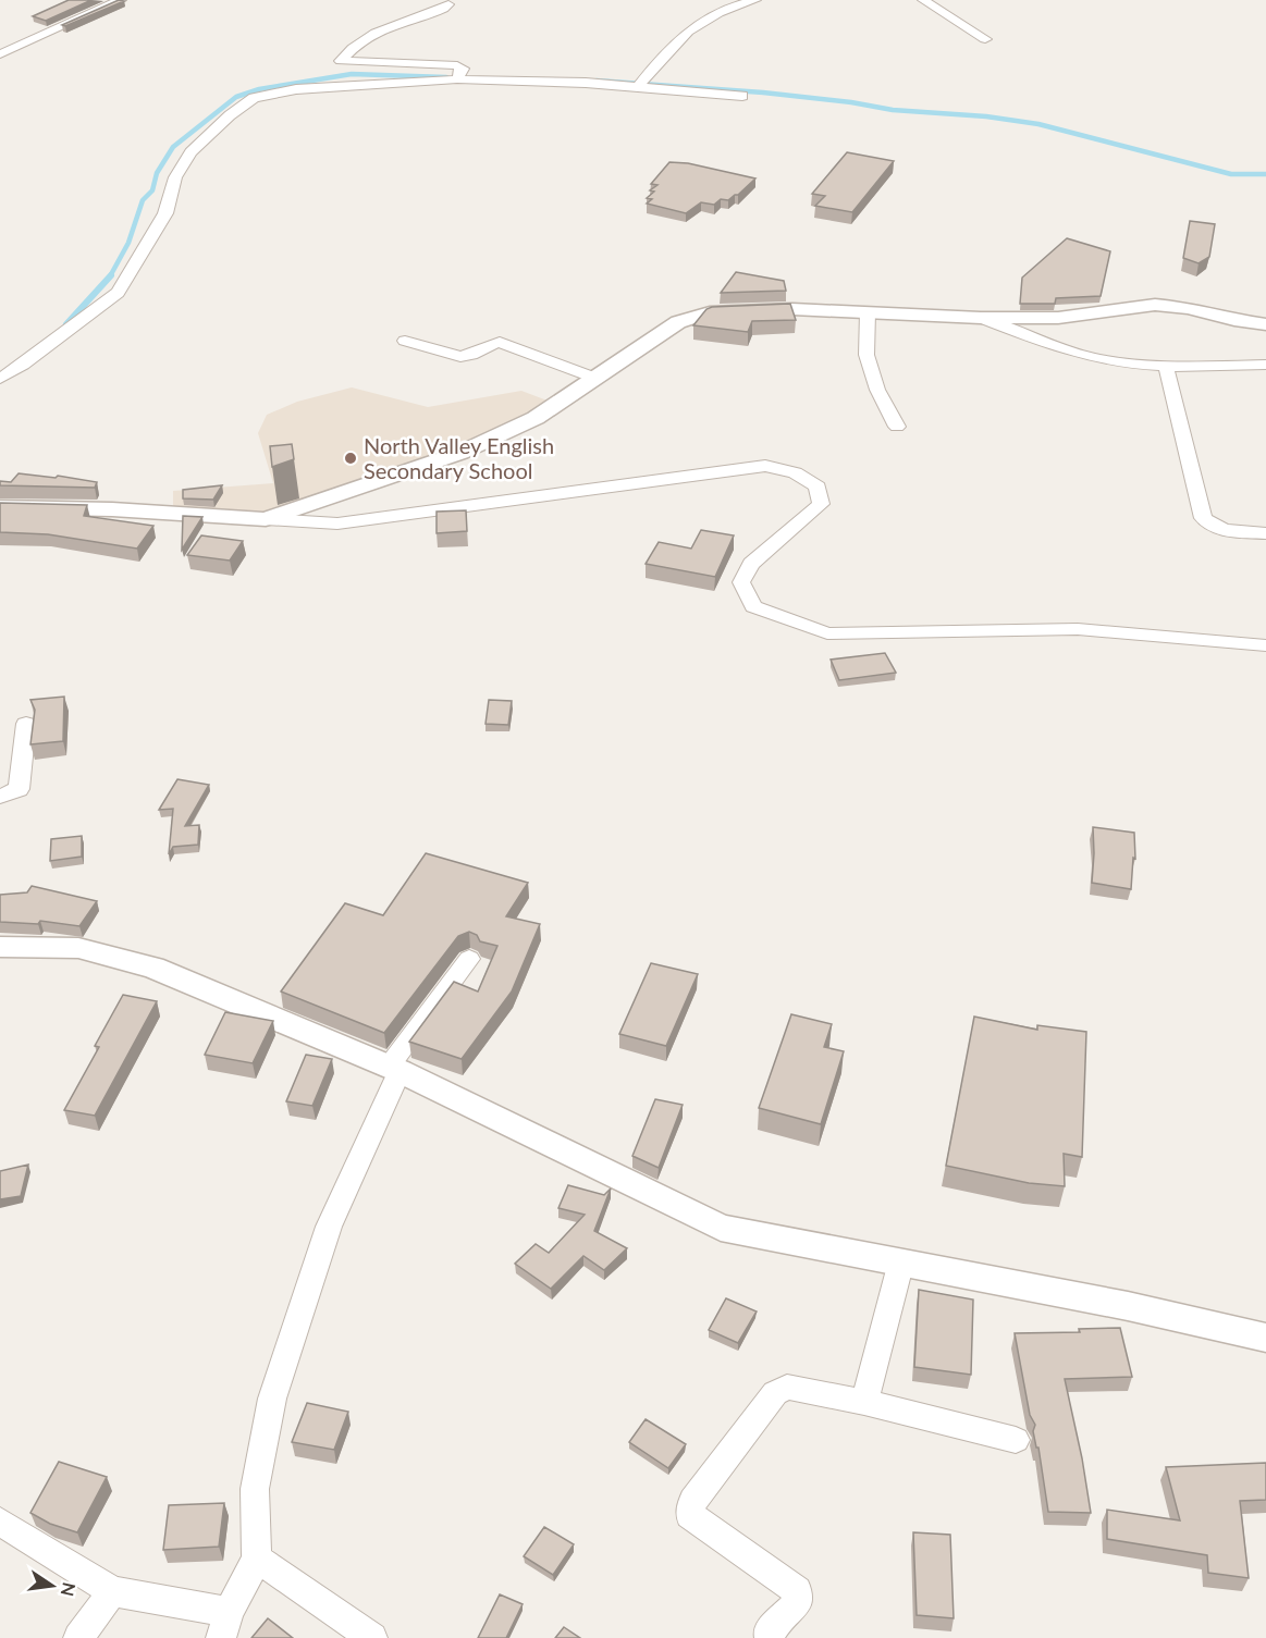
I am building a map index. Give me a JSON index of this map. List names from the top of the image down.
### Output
{
  "places": ["North Valley English Secondary School"],
  "north": "right"
}
